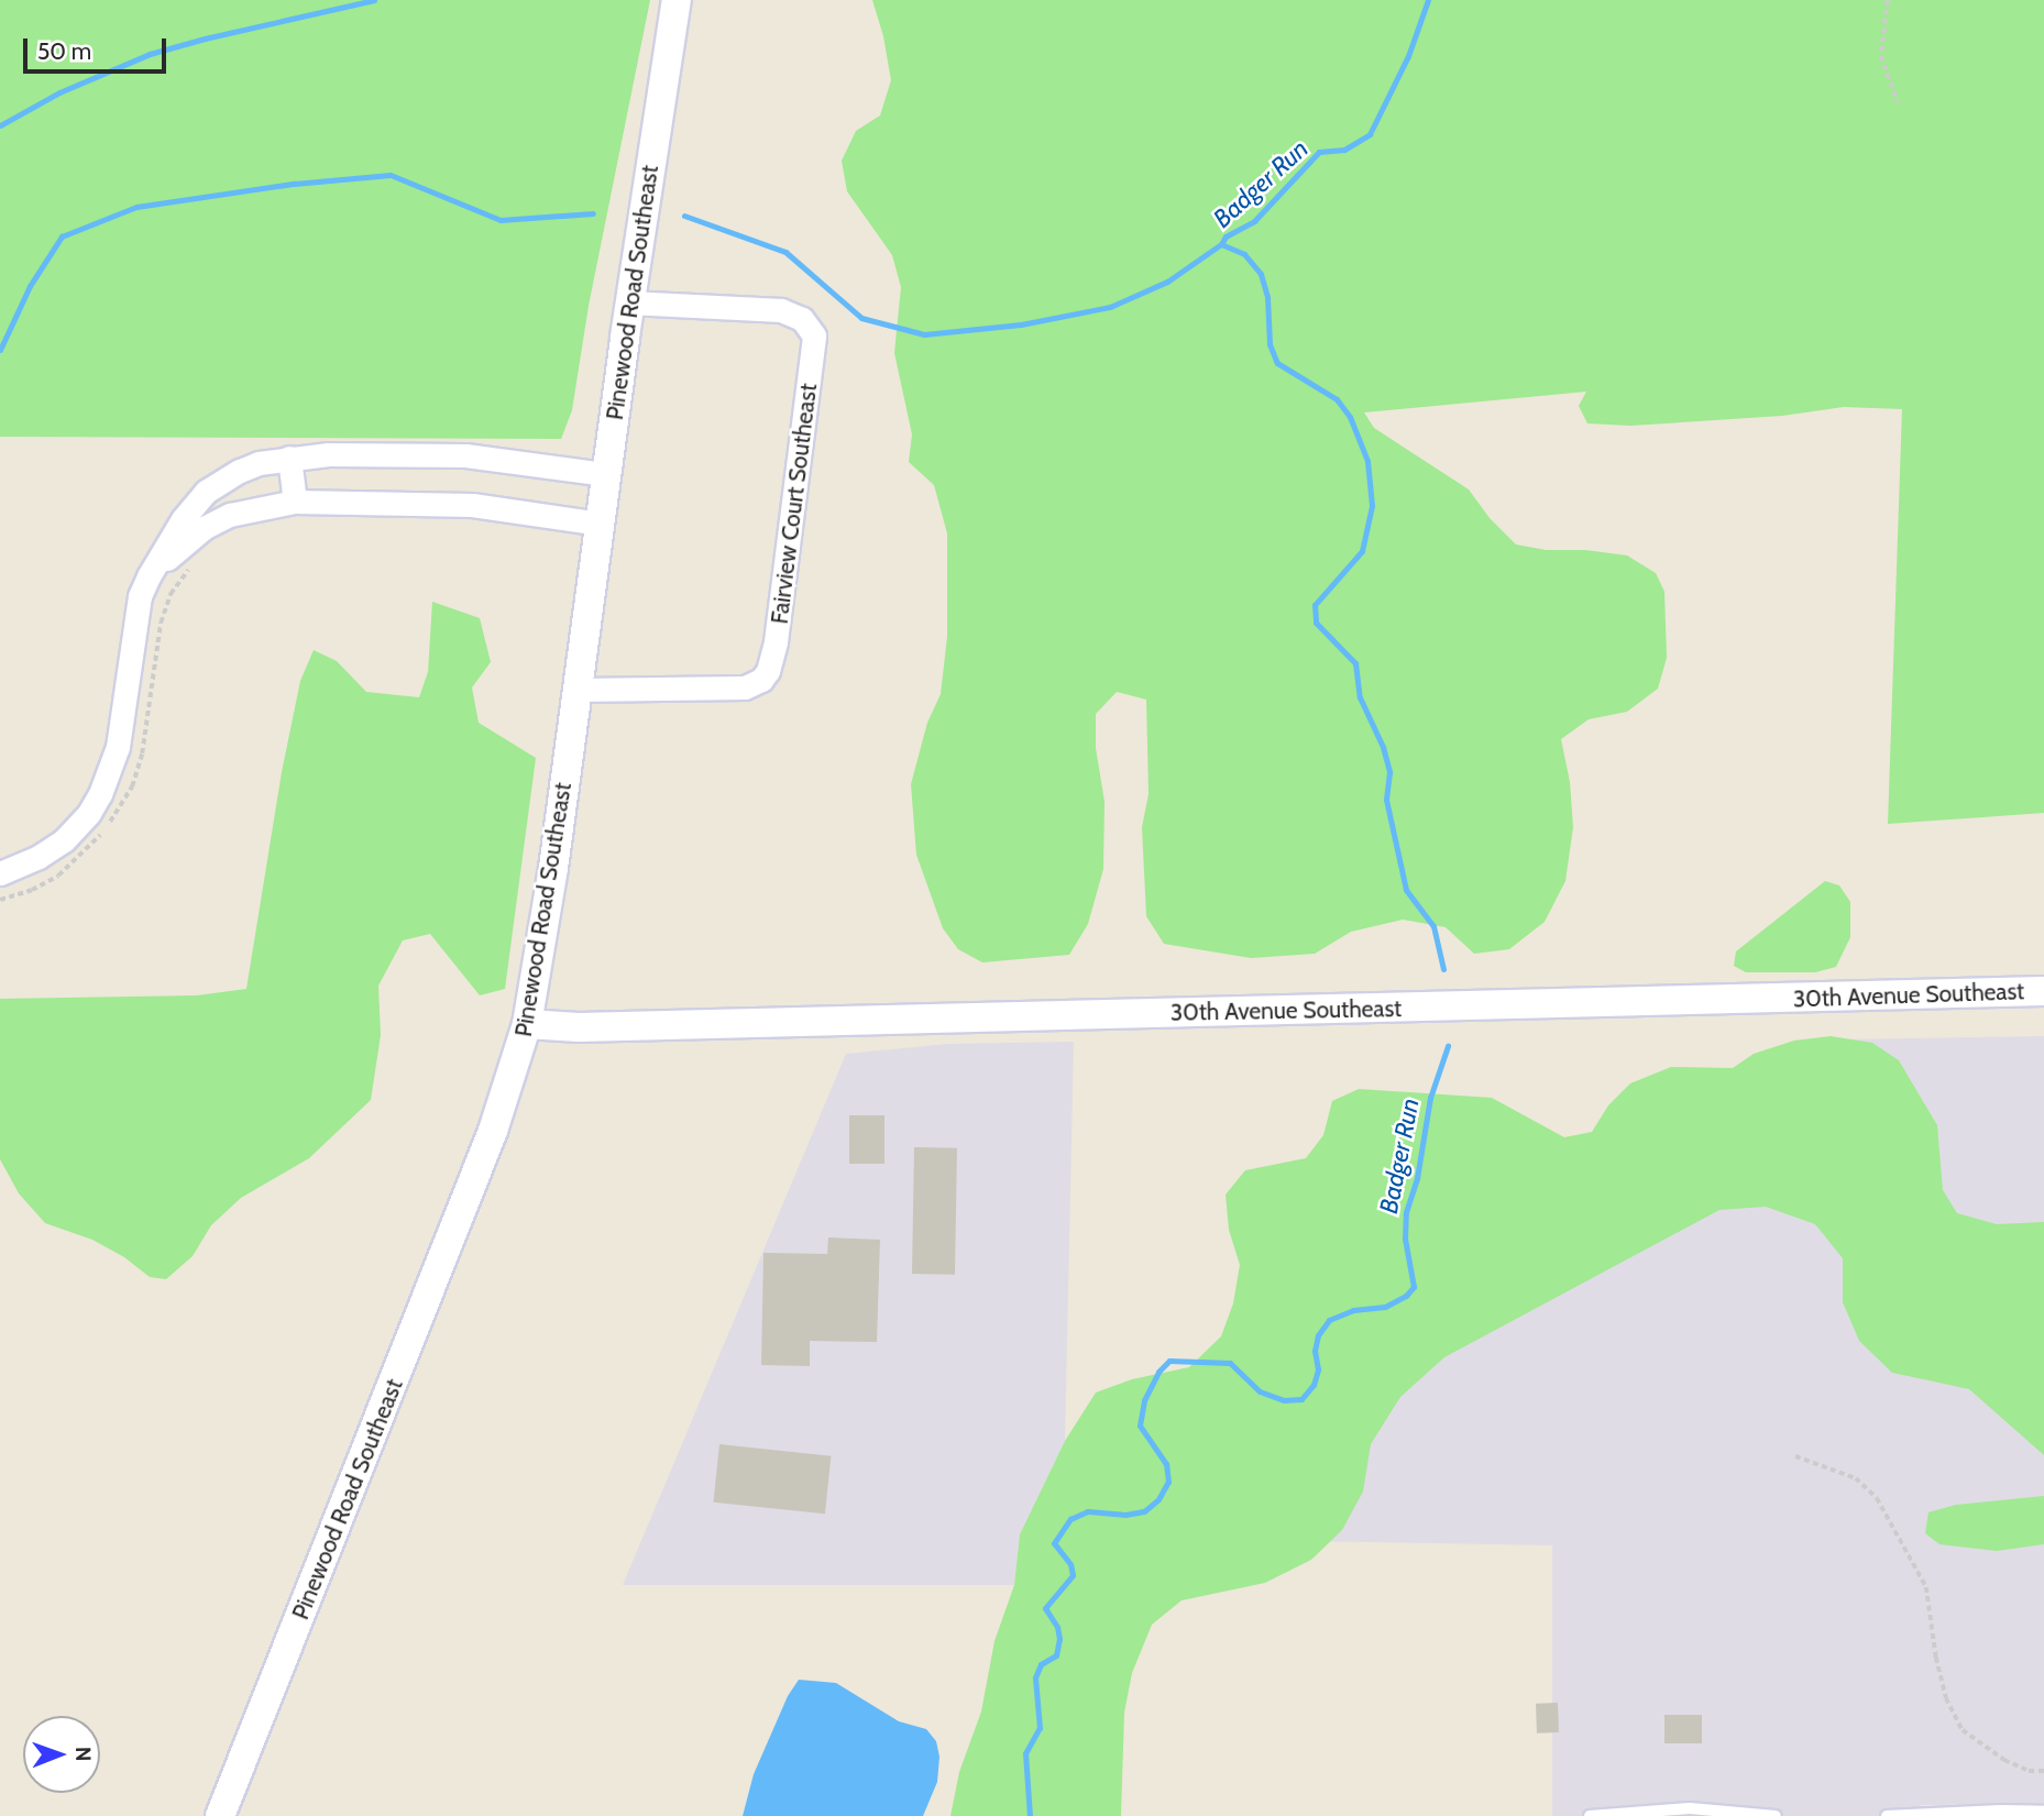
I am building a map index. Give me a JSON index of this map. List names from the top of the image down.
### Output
{
  "streets": {
    "street": ["Pinewood Road Southeast", "Fairview Court Southeast", "30th Avenue Southeast"]
  },
  "crossings": [
    ["Pinewood Road Southeast", "Fairview Court Southeast"],
    ["Pinewood Road Southeast", "30th Avenue Southeast"]
  ],
  "water": ["Badger Run"],
  "scale_bar": "50 m",
  "north": "right"
}
